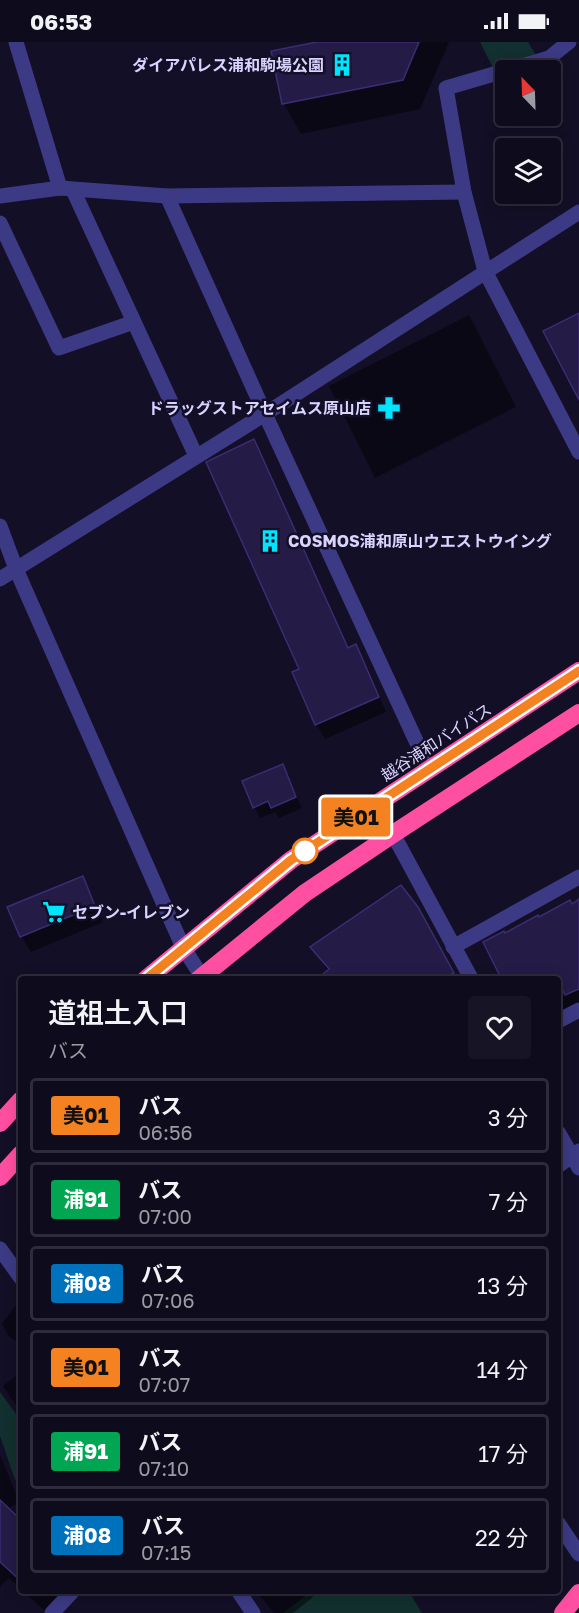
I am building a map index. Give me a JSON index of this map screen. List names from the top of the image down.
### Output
{
  "streets": {
    "highway": ["越谷浦和バイパス"]
  },
  "places": {
    "building": ["ダイアパレス浦和駒場公園", "COSMOS浦和原山ウエストウイング"],
    "pharmacy": ["ドラッグストアセイムス原山店"],
    "supermarket": ["セブン-イレブン"]
  },
  "lines": ["bus line 美01"],
  "north": "top left",
  "page": {
    "status": "06:53",
    "on_map": "美01",
    "heading": ["道祖土入口", "バス"],
    "list": [
      {
        "mark": "美01",
        "name": "バス",
        "note": "06:56",
        "value": "3 分"
      },
      {
        "mark": "浦91",
        "name": "バス",
        "note": "07:00",
        "value": "7 分"
      },
      {
        "mark": "浦08",
        "name": "バス",
        "note": "07:06",
        "value": "13 分"
      },
      {
        "mark": "美01",
        "name": "バス",
        "note": "07:07",
        "value": "14 分"
      },
      {
        "mark": "浦91",
        "name": "バス",
        "note": "07:10",
        "value": "17 分"
      },
      {
        "mark": "浦08",
        "name": "バス",
        "note": "07:15",
        "value": "22 分"
      }
    ]
  }
}
